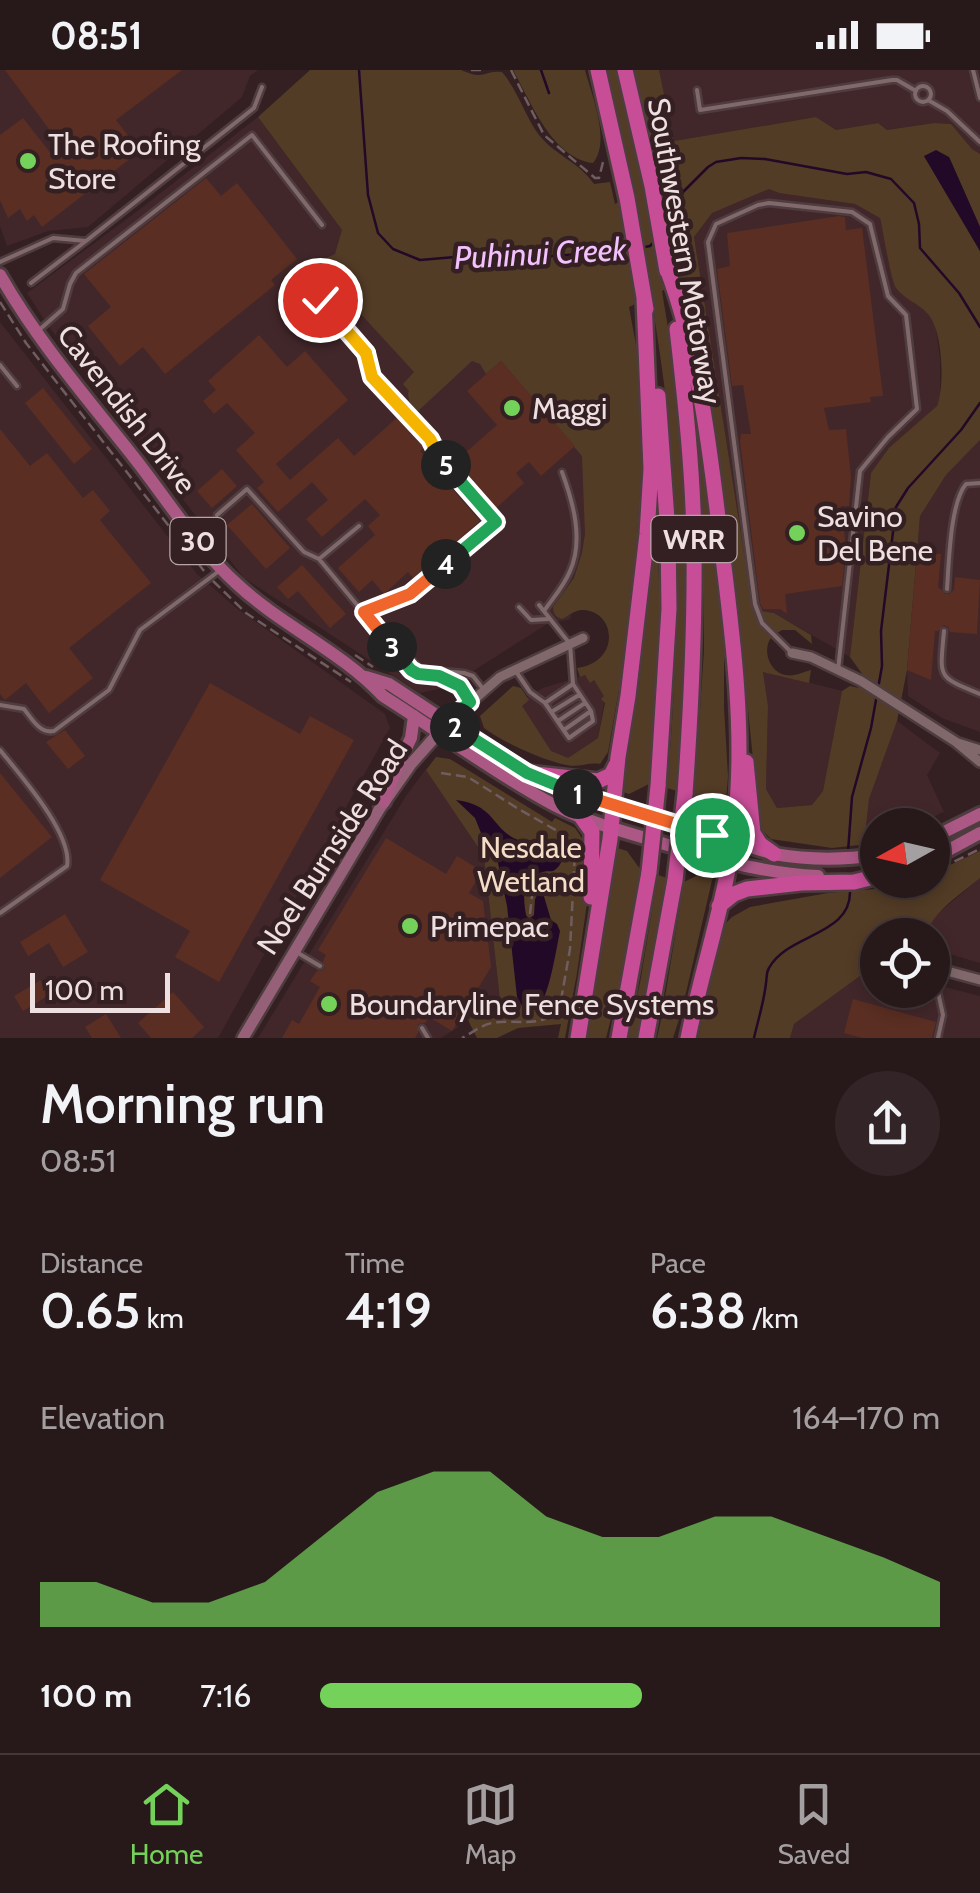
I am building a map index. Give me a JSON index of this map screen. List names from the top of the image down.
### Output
{
  "streets": {
    "highway": ["Southwestern Motorway", "WRR"],
    "main road": ["Cavendish Drive", "30", "Noel Burnside Road"]
  },
  "crossings": [
    ["Cavendish Drive", "Noel Burnside Road"]
  ],
  "water": ["Puhinui Creek"],
  "parks": ["Nesdale Wetland"],
  "places": [
    "The Roofing Store",
    "Maggi",
    "Savino Del Bene",
    "Primepac",
    "Boundaryline Fence Systems"
  ],
  "scale_bar": "100 m",
  "north": "left",
  "page": {
    "status": "08:51",
    "pins": [
      "5",
      "4",
      "3",
      "2",
      "1"
    ],
    "scale": "100 m",
    "heading": ["Morning run", "08:51"],
    "stats": [
      ["Distance", "0.65 km"],
      ["Time", "4:19"],
      ["Pace", "6:38 /km"]
    ],
    "chart": ["Elevation", "164–170 m"],
    "list": [
      {
        "name": "100 m",
        "note": "7:16"
      }
    ],
    "tabs": ["Home", "Map", "Saved"]
  }
}
